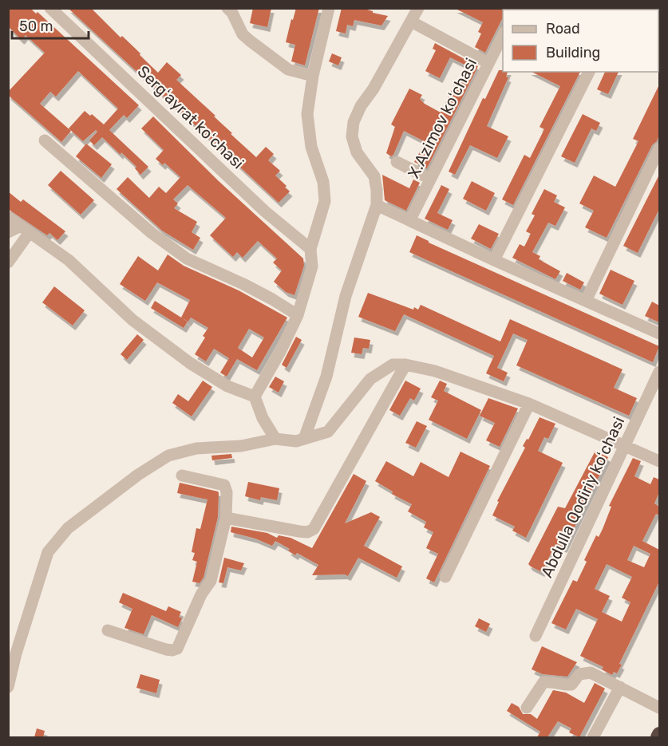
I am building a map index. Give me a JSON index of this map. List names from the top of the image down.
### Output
{
  "streets": {
    "street": ["Sergʻayrat koʻchasi", "X.Azimov koʻchasi", "Abdulla Qodiriy koʻchasi"]
  },
  "legend": ["Road", "Building"],
  "scale_bar": "50 m"
}
